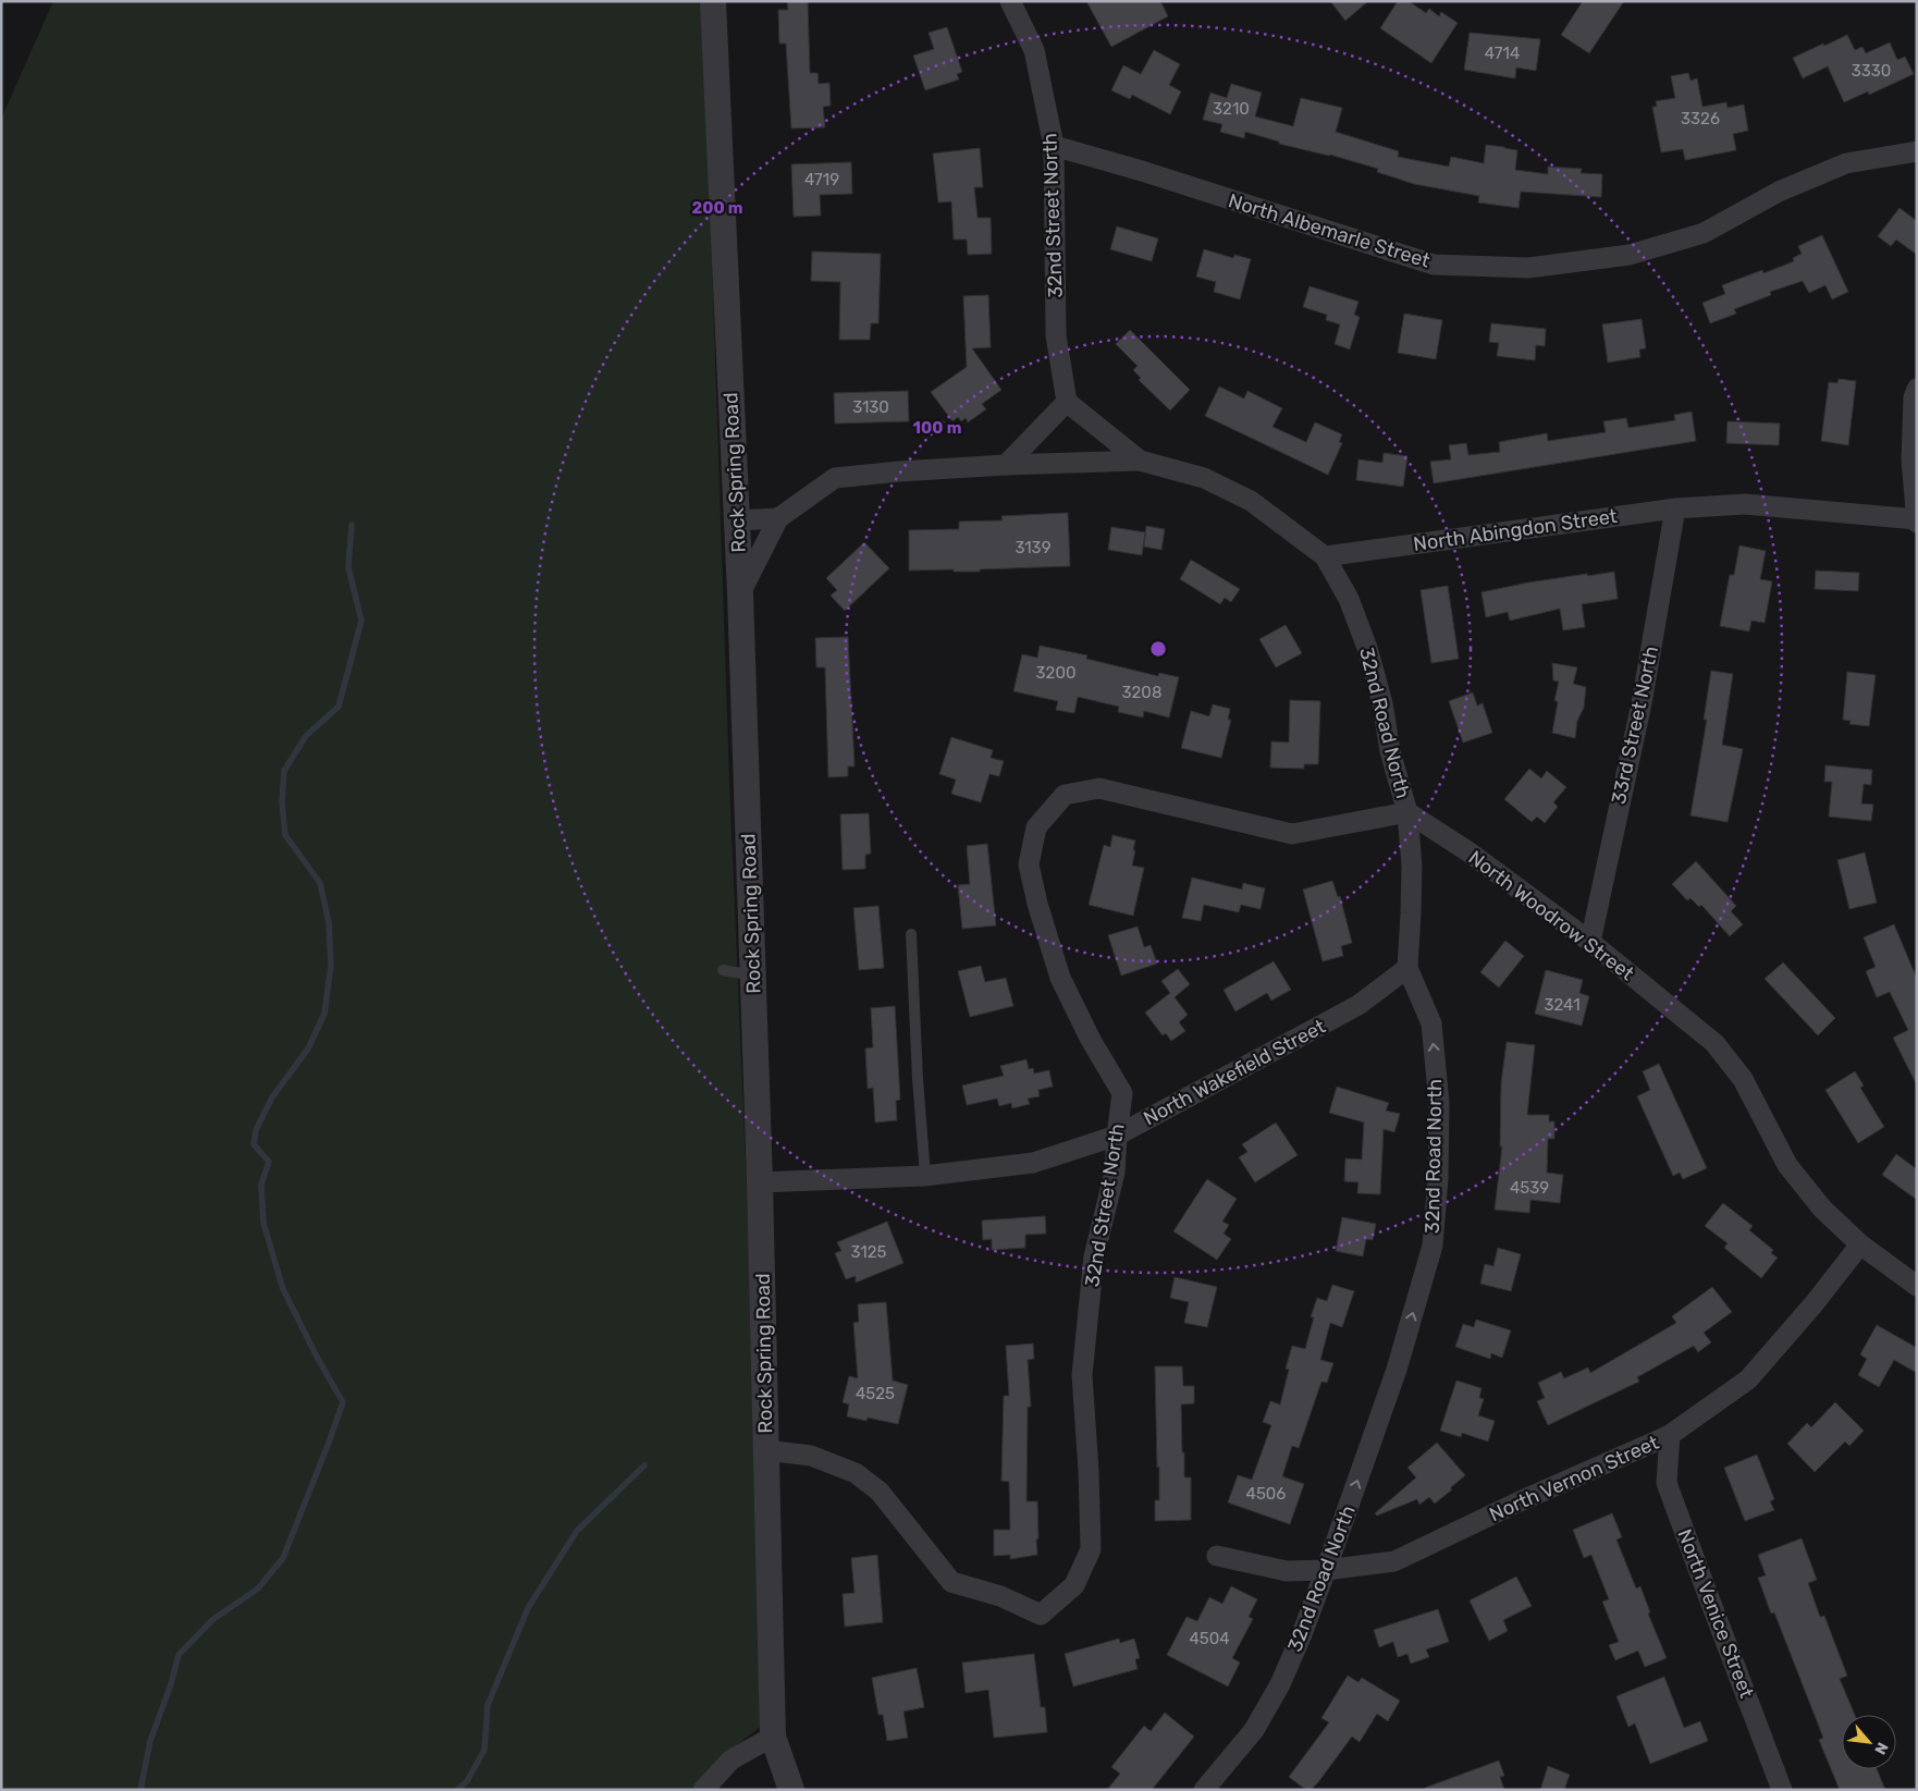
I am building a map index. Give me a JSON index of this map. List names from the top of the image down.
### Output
{
  "streets": {
    "street": [
      "32nd Street North",
      "North Albemarle Street",
      "Rock Spring Road",
      "North Abingdon Street",
      "32nd Road North",
      "33rd Street North",
      "North Woodrow Street",
      "North Wakefield Street",
      "North Vernon Street",
      "North Venice Street"
    ]
  },
  "crossings": [
    ["32nd Street North", "North Albemarle Street"],
    ["32nd Street North", "Rock Spring Road"],
    ["32nd Street North", "32nd Road North"],
    ["32nd Street North", "North Woodrow Street"],
    ["32nd Street North", "North Wakefield Street"],
    ["Rock Spring Road", "North Wakefield Street"],
    ["North Abingdon Street", "32nd Road North"],
    ["North Abingdon Street", "33rd Street North"],
    ["32nd Road North", "North Woodrow Street"],
    ["32nd Road North", "North Wakefield Street"],
    ["32nd Road North", "North Vernon Street"],
    ["33rd Street North", "North Woodrow Street"],
    ["North Woodrow Street", "North Vernon Street"],
    ["North Vernon Street", "North Venice Street"]
  ],
  "one_way": ["32nd Road North"],
  "house_numbers": [
    "4714",
    "3330",
    "3210",
    "3326",
    "4719",
    "3130",
    "3139",
    "3200",
    "3208",
    "3241",
    "4539",
    "3125",
    "4525",
    "4506",
    "4504"
  ],
  "north": "bottom right",
  "rings": ["200 m", "100 m"]
}
